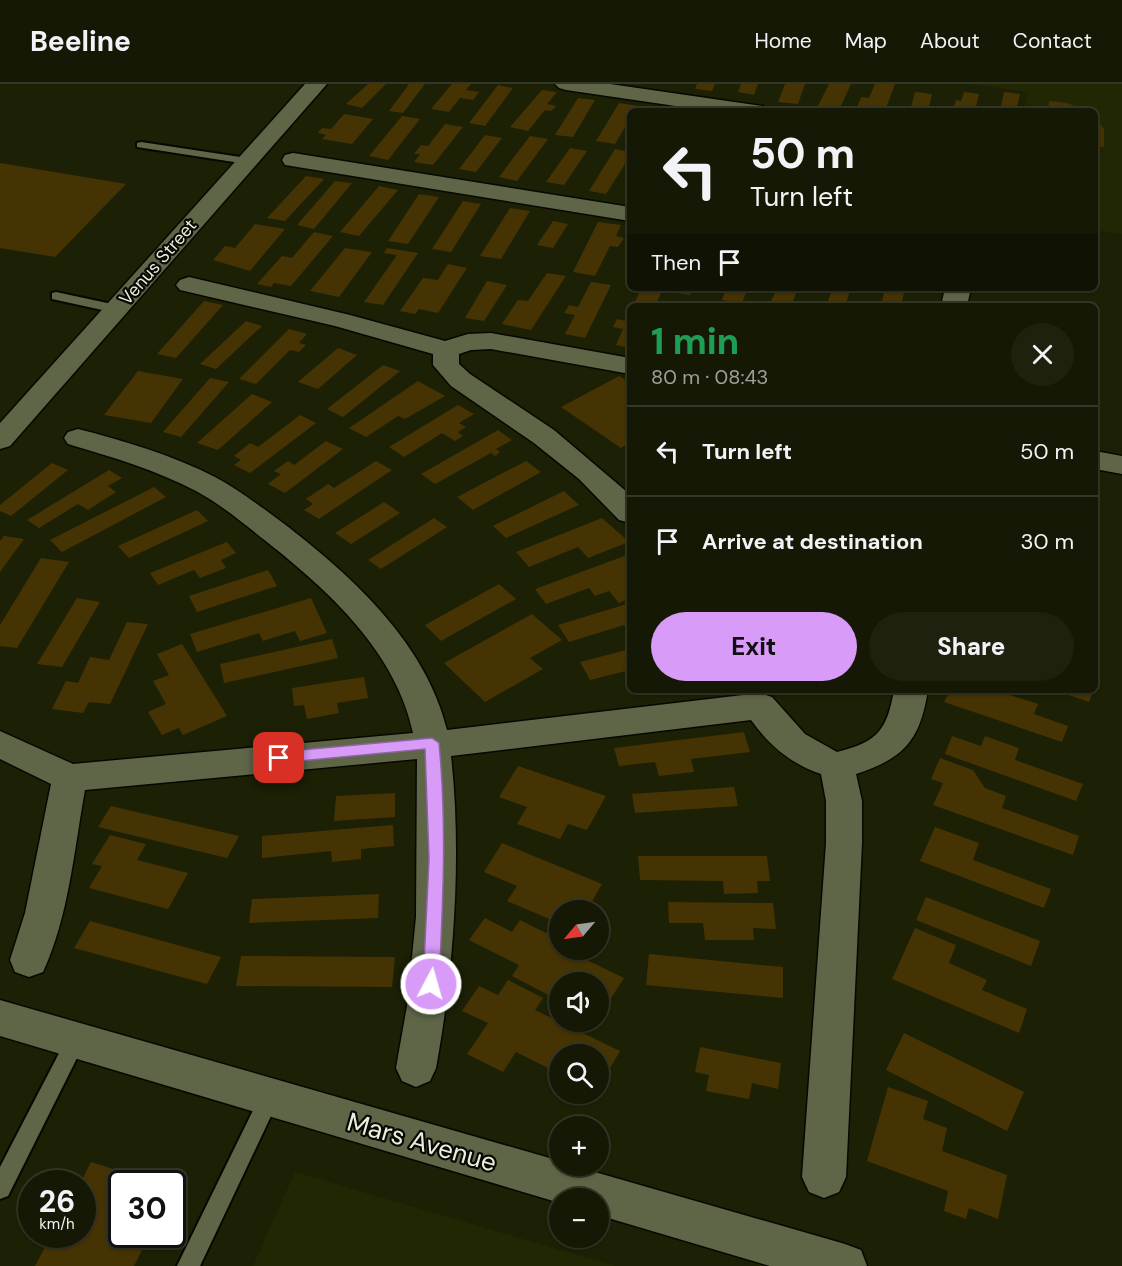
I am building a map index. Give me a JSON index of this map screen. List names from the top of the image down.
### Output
{
  "streets": {
    "street": ["Venus Street", "Mars Avenue"]
  },
  "north": "bottom left",
  "page": {
    "header": "Beeline",
    "nav": [
      "Home",
      "Map",
      "About",
      "Contact"
    ],
    "turn": ["50 m", "Turn left"],
    "then": "Then",
    "heading": ["1 min", "80 m · 08:43"],
    "list": [
      {
        "name": "Turn left",
        "value": "50 m"
      },
      {
        "name": "Arrive at destination",
        "value": "30 m"
      }
    ],
    "buttons": ["Exit", "Share"],
    "map_buttons": ["+", "−"],
    "speed": "26 km/h",
    "limit": "30"
  }
}
